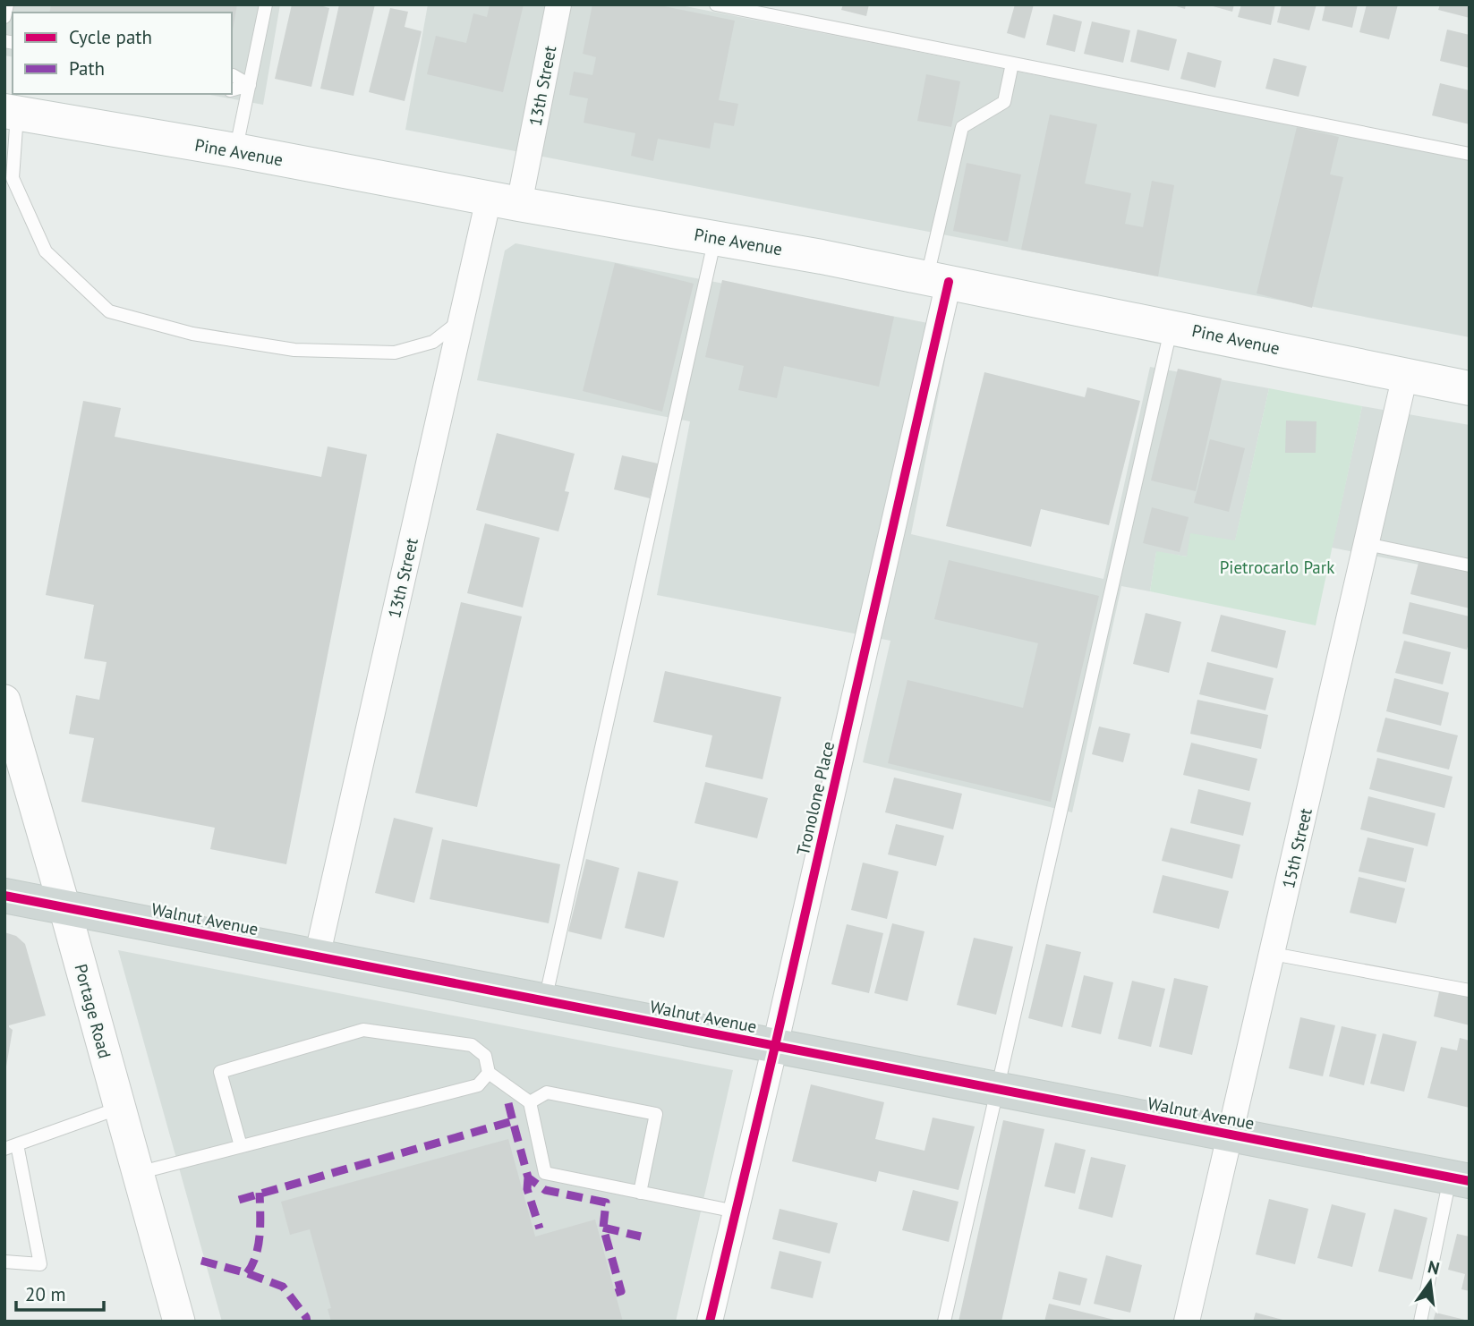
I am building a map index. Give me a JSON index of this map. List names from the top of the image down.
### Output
{
  "streets": {
    "main road": ["Pine Avenue", "Walnut Avenue"],
    "street": [
      "13th Street",
      "Tronolone Place",
      "15th Street",
      "Portage Road"
    ]
  },
  "crossings": [
    ["13th Street", "Pine Avenue"],
    ["13th Street", "Walnut Avenue"],
    ["Pine Avenue", "Tronolone Place"],
    ["Pine Avenue", "15th Street"],
    ["Tronolone Place", "Walnut Avenue"],
    ["15th Street", "Walnut Avenue"],
    ["Walnut Avenue", "Portage Road"]
  ],
  "parks": ["Pietrocarlo Park"],
  "legend": ["Cycle path", "Path"],
  "scale_bar": "20 m",
  "north": "top"
}
